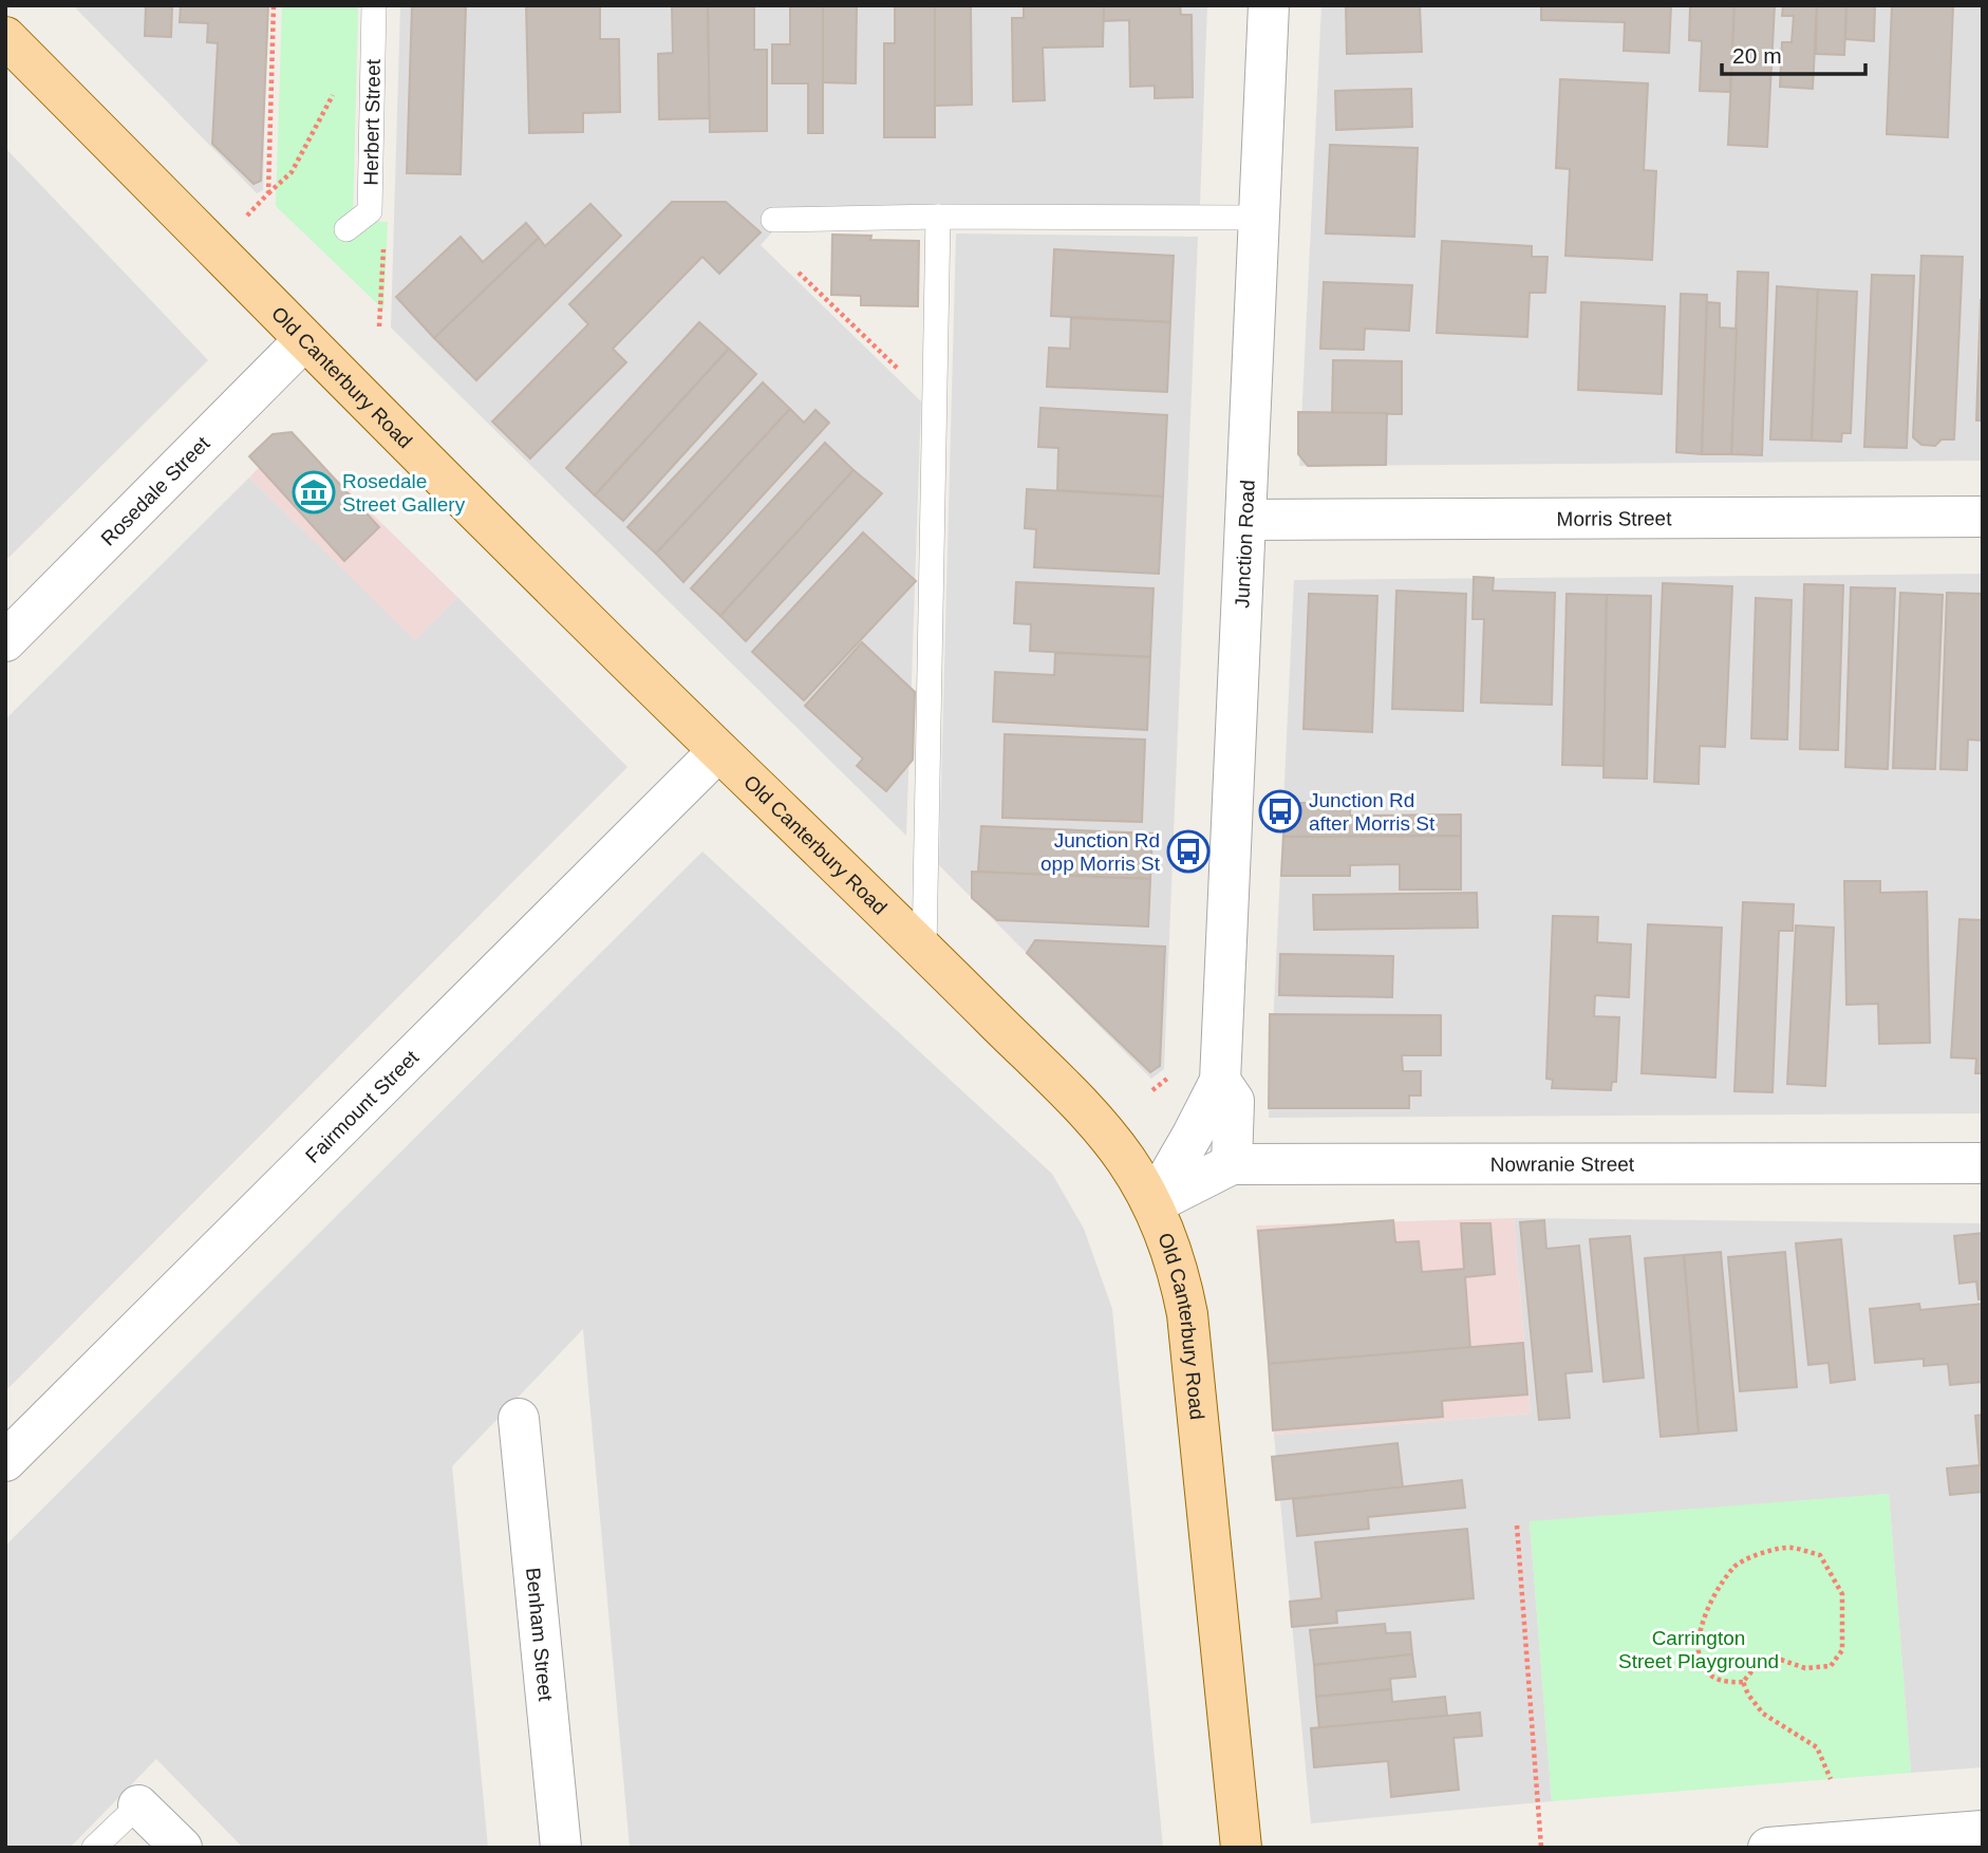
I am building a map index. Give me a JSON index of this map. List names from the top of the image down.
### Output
{
  "streets": {
    "main road": ["Old Canterbury Road"],
    "street": [
      "Rosedale Street",
      "Morris Street",
      "Junction Road",
      "Fairmount Street",
      "Nowranie Street",
      "Benham Street"
    ],
    "lane": ["Herbert Street"]
  },
  "crossings": [
    ["Old Canterbury Road", "Rosedale Street"],
    ["Old Canterbury Road", "Junction Road"],
    ["Old Canterbury Road", "Fairmount Street"],
    ["Old Canterbury Road", "Nowranie Street"],
    ["Morris Street", "Junction Road"],
    ["Junction Road", "Nowranie Street"]
  ],
  "parks": ["Carrington Street Playground"],
  "places": {
    "museum": ["Rosedale Street Gallery"],
    "bus stop": ["Junction Rd after Morris St", "Junction Rd opp Morris St"]
  },
  "scale_bar": "20 m"
}
